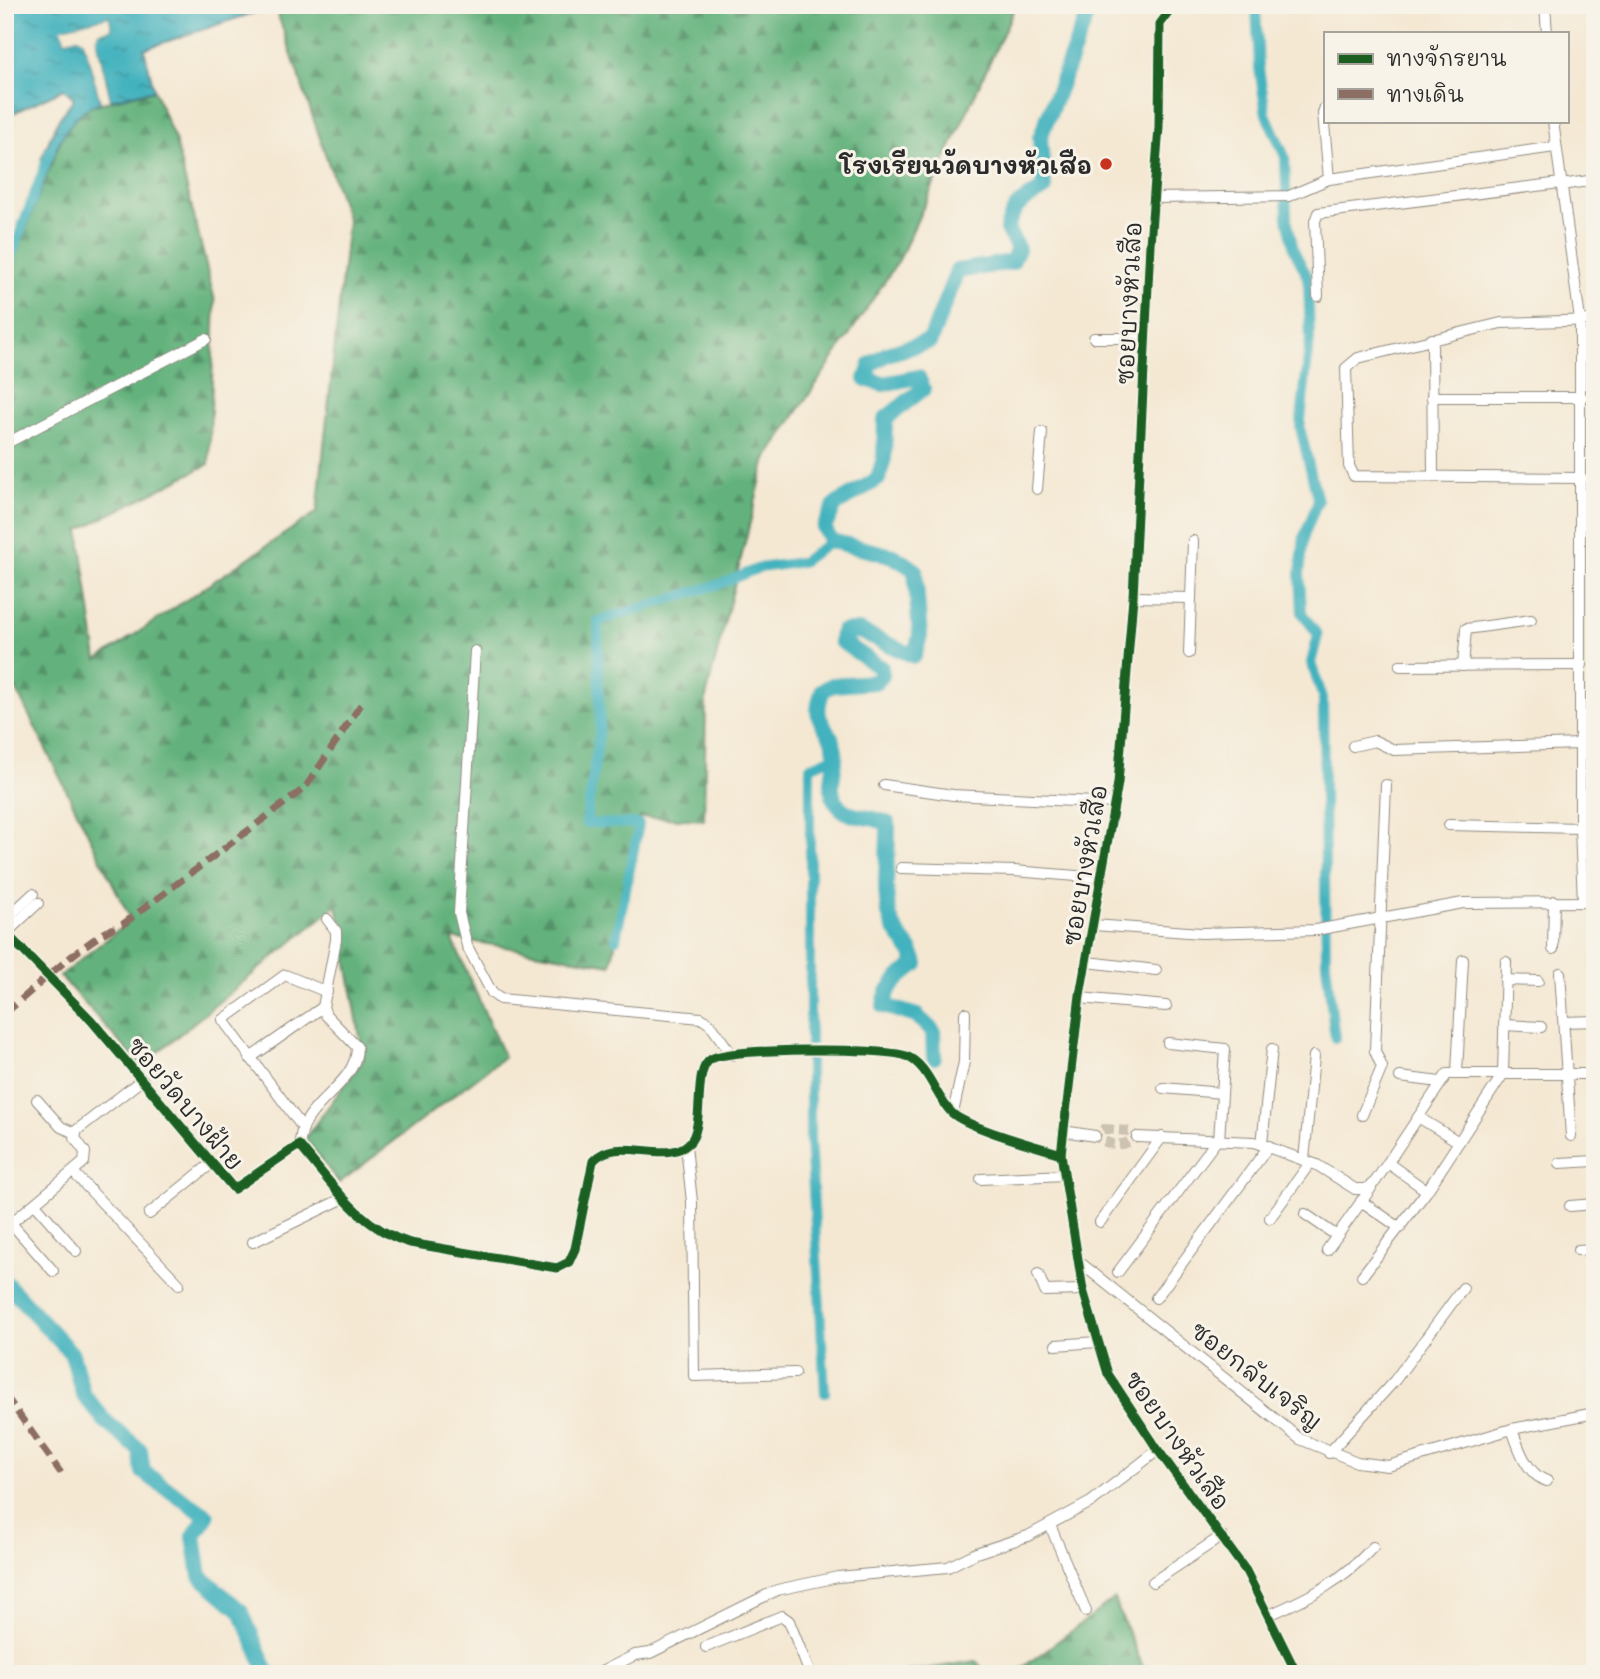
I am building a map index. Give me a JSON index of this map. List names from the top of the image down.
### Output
{
  "streets": {
    "street": ["ซอยบางหัวเสือ", "ซอยวัดบางฝ้าย", "ซอยกลับเจริญ"]
  },
  "crossings": [
    ["ซอยบางหัวเสือ", "ซอยกลับเจริญ"]
  ],
  "places": ["โรงเรียนวัดบางหัวเสือ"],
  "legend": ["ทางจักรยาน", "ทางเดิน"]
}
